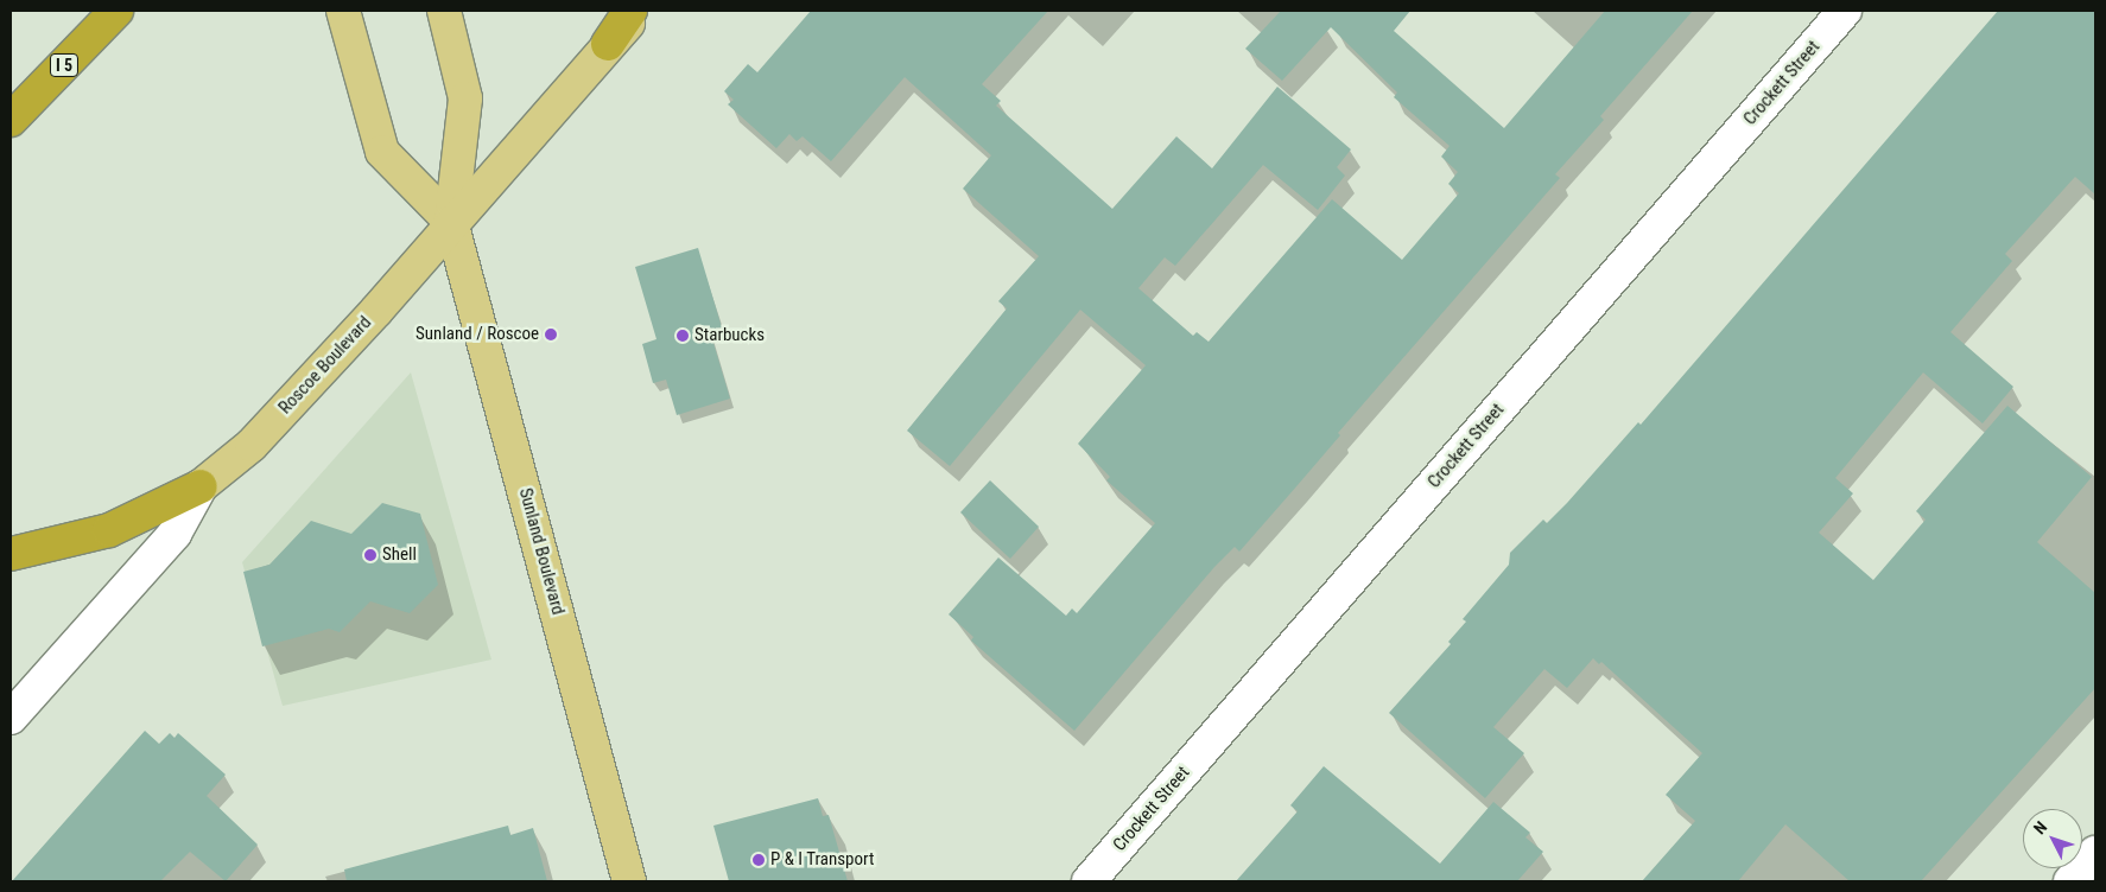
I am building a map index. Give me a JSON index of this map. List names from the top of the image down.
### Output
{
  "streets": {
    "highway": ["I 5"],
    "main road": ["Roscoe Boulevard", "Sunland Boulevard"],
    "street": ["Crockett Street"]
  },
  "crossings": [
    ["Roscoe Boulevard", "Sunland Boulevard"]
  ],
  "places": [
    "Sunland / Roscoe",
    "Starbucks",
    "Shell",
    "P & I Transport"
  ],
  "north": "top left"
}
